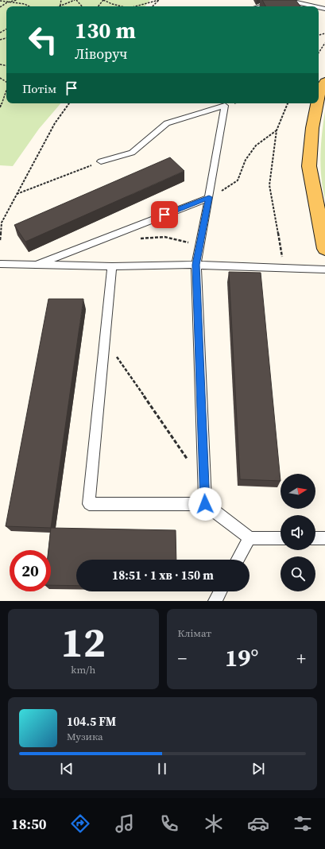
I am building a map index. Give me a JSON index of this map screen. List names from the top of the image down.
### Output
{
  "north": "right",
  "page": {
    "turn": ["130 m", "Ліворуч"],
    "then": "Потім",
    "limit": "20",
    "trip": "18:51 · 1 хв · 150 m",
    "tile": [
      ["12", "km/h"],
      "Клімат"
    ],
    "heat": ["−", "19°", "+"],
    "song": ["104.5 FM", "Музика"],
    "tabs": "18:50"
  }
}
